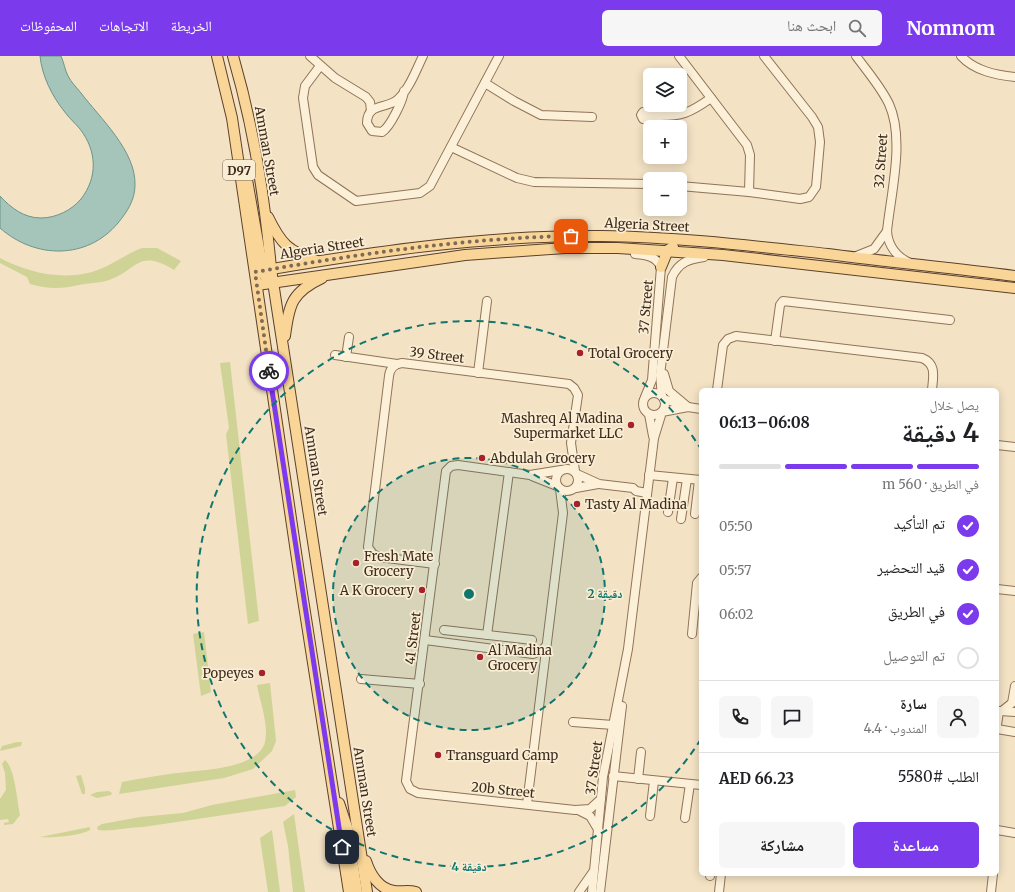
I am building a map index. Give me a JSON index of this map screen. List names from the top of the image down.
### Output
{
  "streets": {
    "main road": ["Amman Street", "D97", "Algeria Street"],
    "street": [
      "32 Street",
      "37 Street",
      "39 Street",
      "41 Street",
      "20b Street"
    ]
  },
  "crossings": [
    ["Amman Street", "Algeria Street"],
    ["32 Street", "Algeria Street"],
    ["Algeria Street", "37 Street"],
    ["37 Street", "20b Street"],
    ["41 Street", "20b Street"]
  ],
  "places": [
    "Total Grocery",
    "Mashreq Al Madina Supermarket LLC",
    "Abdulah Grocery",
    "Tasty Al Madina",
    "Fresh Mate Grocery",
    "A K Grocery",
    "Al Madina Grocery",
    "Popeyes",
    "Transguard Camp"
  ],
  "page": {
    "header": "Nomnom",
    "search": "ابحث هنا",
    "nav": ["الخريطة", "الاتجاهات", "المحفوظات"],
    "map_buttons": ["+", "−"],
    "heading": ["4 دقيقة", "يصل خلال", "06:08–06:13"],
    "panel": [
      "سارة",
      "المندوب · 4.4",
      "الطلب #5580",
      "AED 66.23"
    ],
    "bar": "في الطريق · 560 m",
    "list": [
      ["تم التأكيد", "05:50"],
      ["قيد التحضير", "05:57"],
      ["في الطريق", "06:02"],
      "تم التوصيل"
    ],
    "buttons": ["مساعدة", "مشاركة"]
  },
  "rings": ["2 دقيقة", "4 دقيقة"]
}
